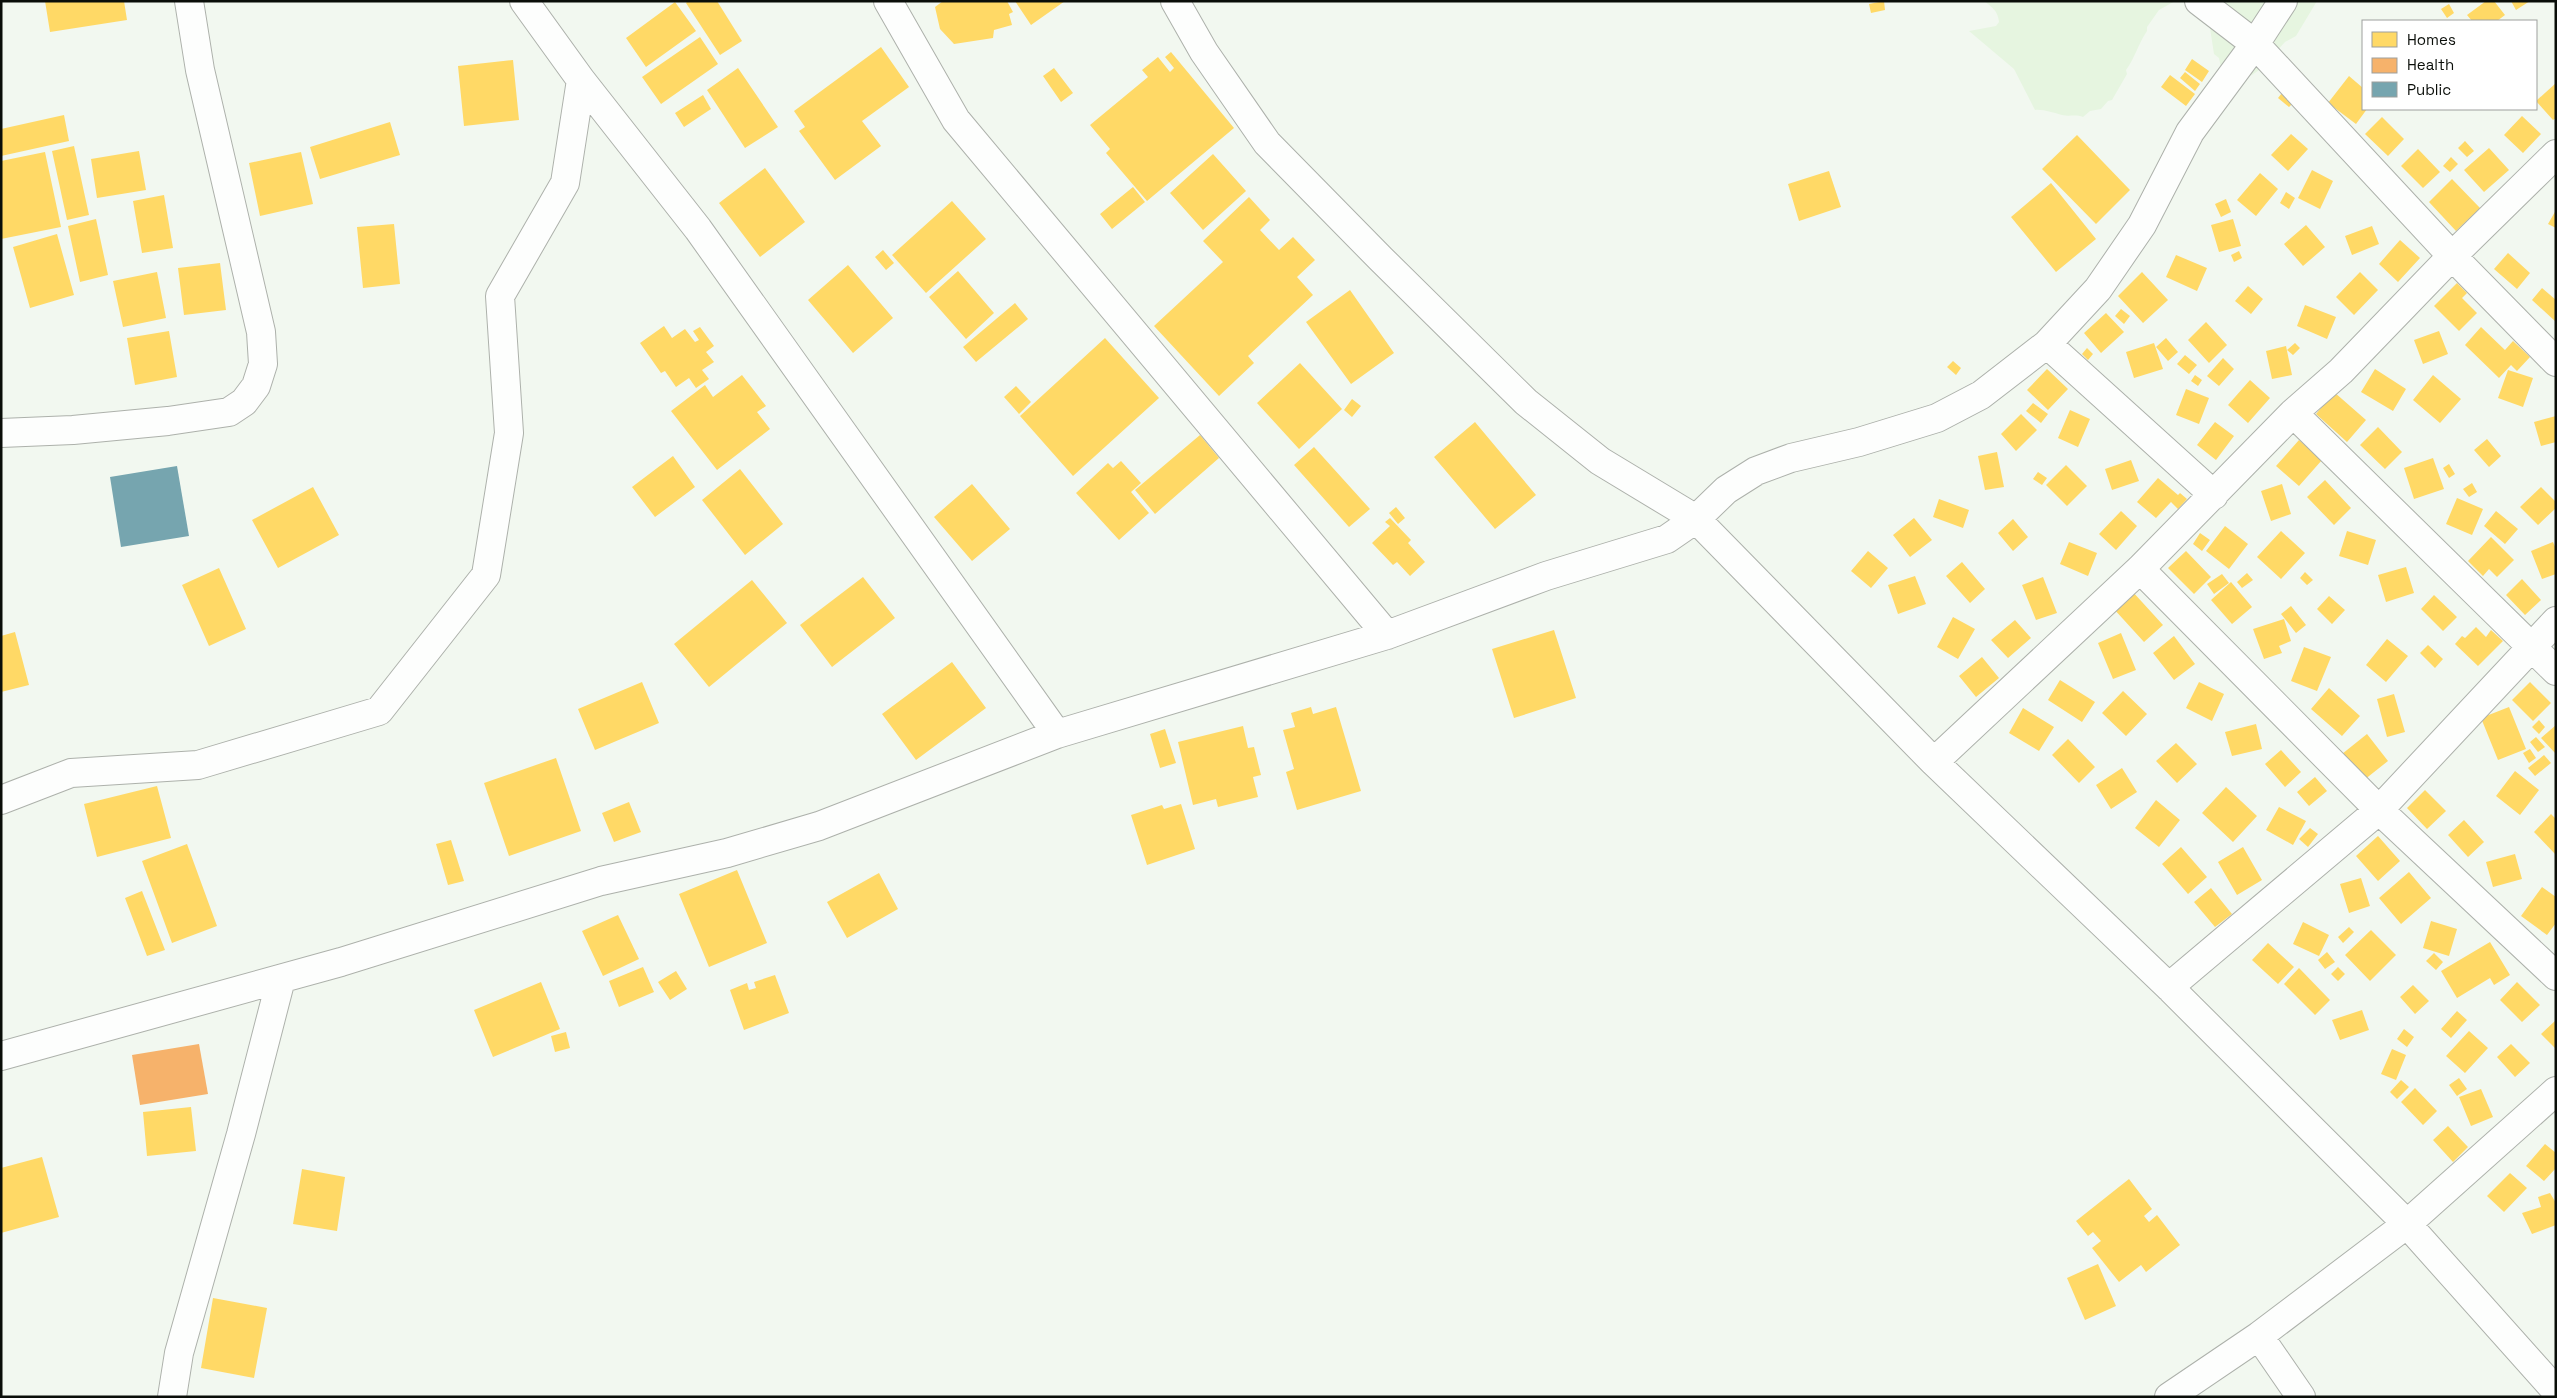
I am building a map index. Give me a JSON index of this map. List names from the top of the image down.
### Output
{
  "legend": ["Homes", "Health", "Public"]
}
